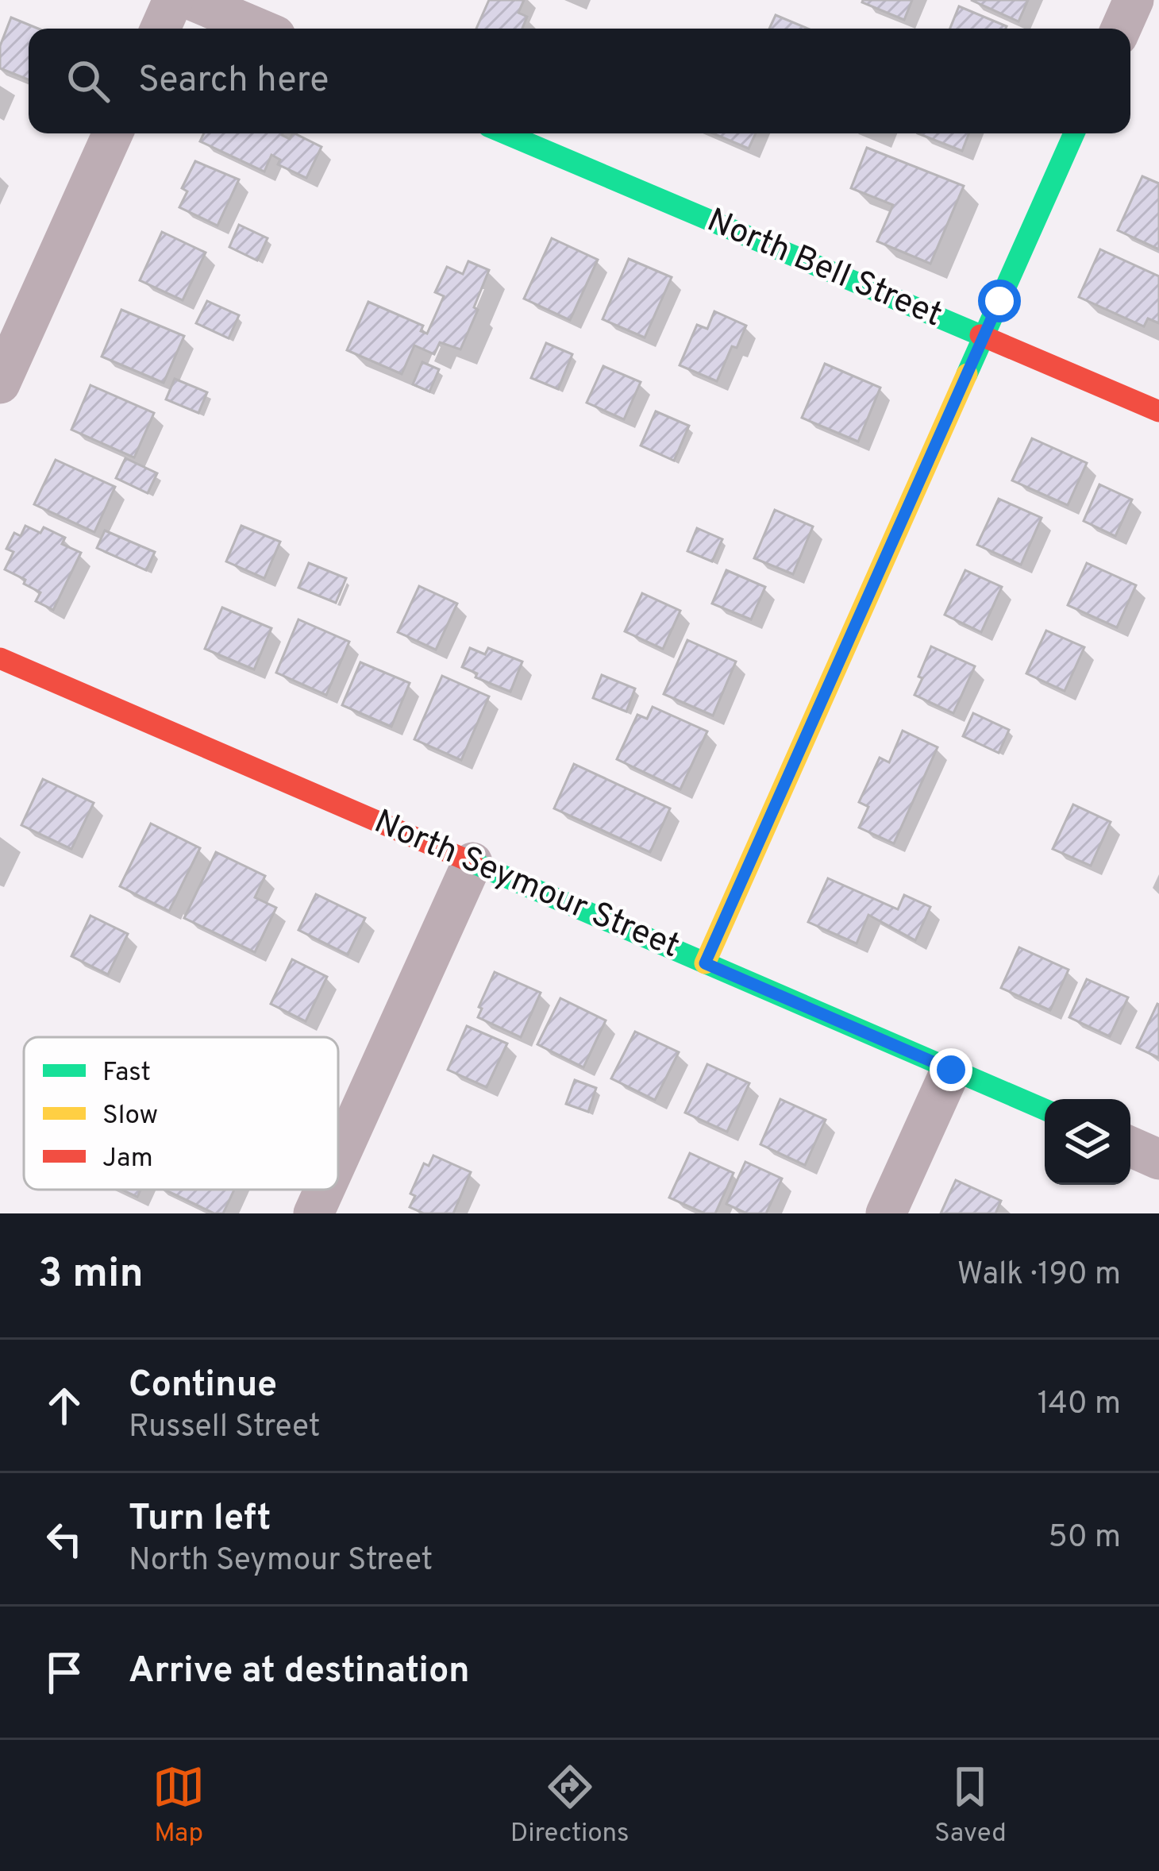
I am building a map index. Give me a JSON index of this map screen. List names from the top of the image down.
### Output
{
  "streets": {
    "street": ["North Bell Street", "North Seymour Street"]
  },
  "legend": ["Fast", "Slow", "Jam"],
  "page": {
    "search": "Search here",
    "heading": ["3 min", "Walk · 190 m"],
    "list": [
      ["Continue", "Russell Street", "140 m"],
      ["Turn left", "North Seymour Street", "50 m"],
      "Arrive at destination"
    ],
    "nav": ["Map", "Directions", "Saved"]
  }
}
